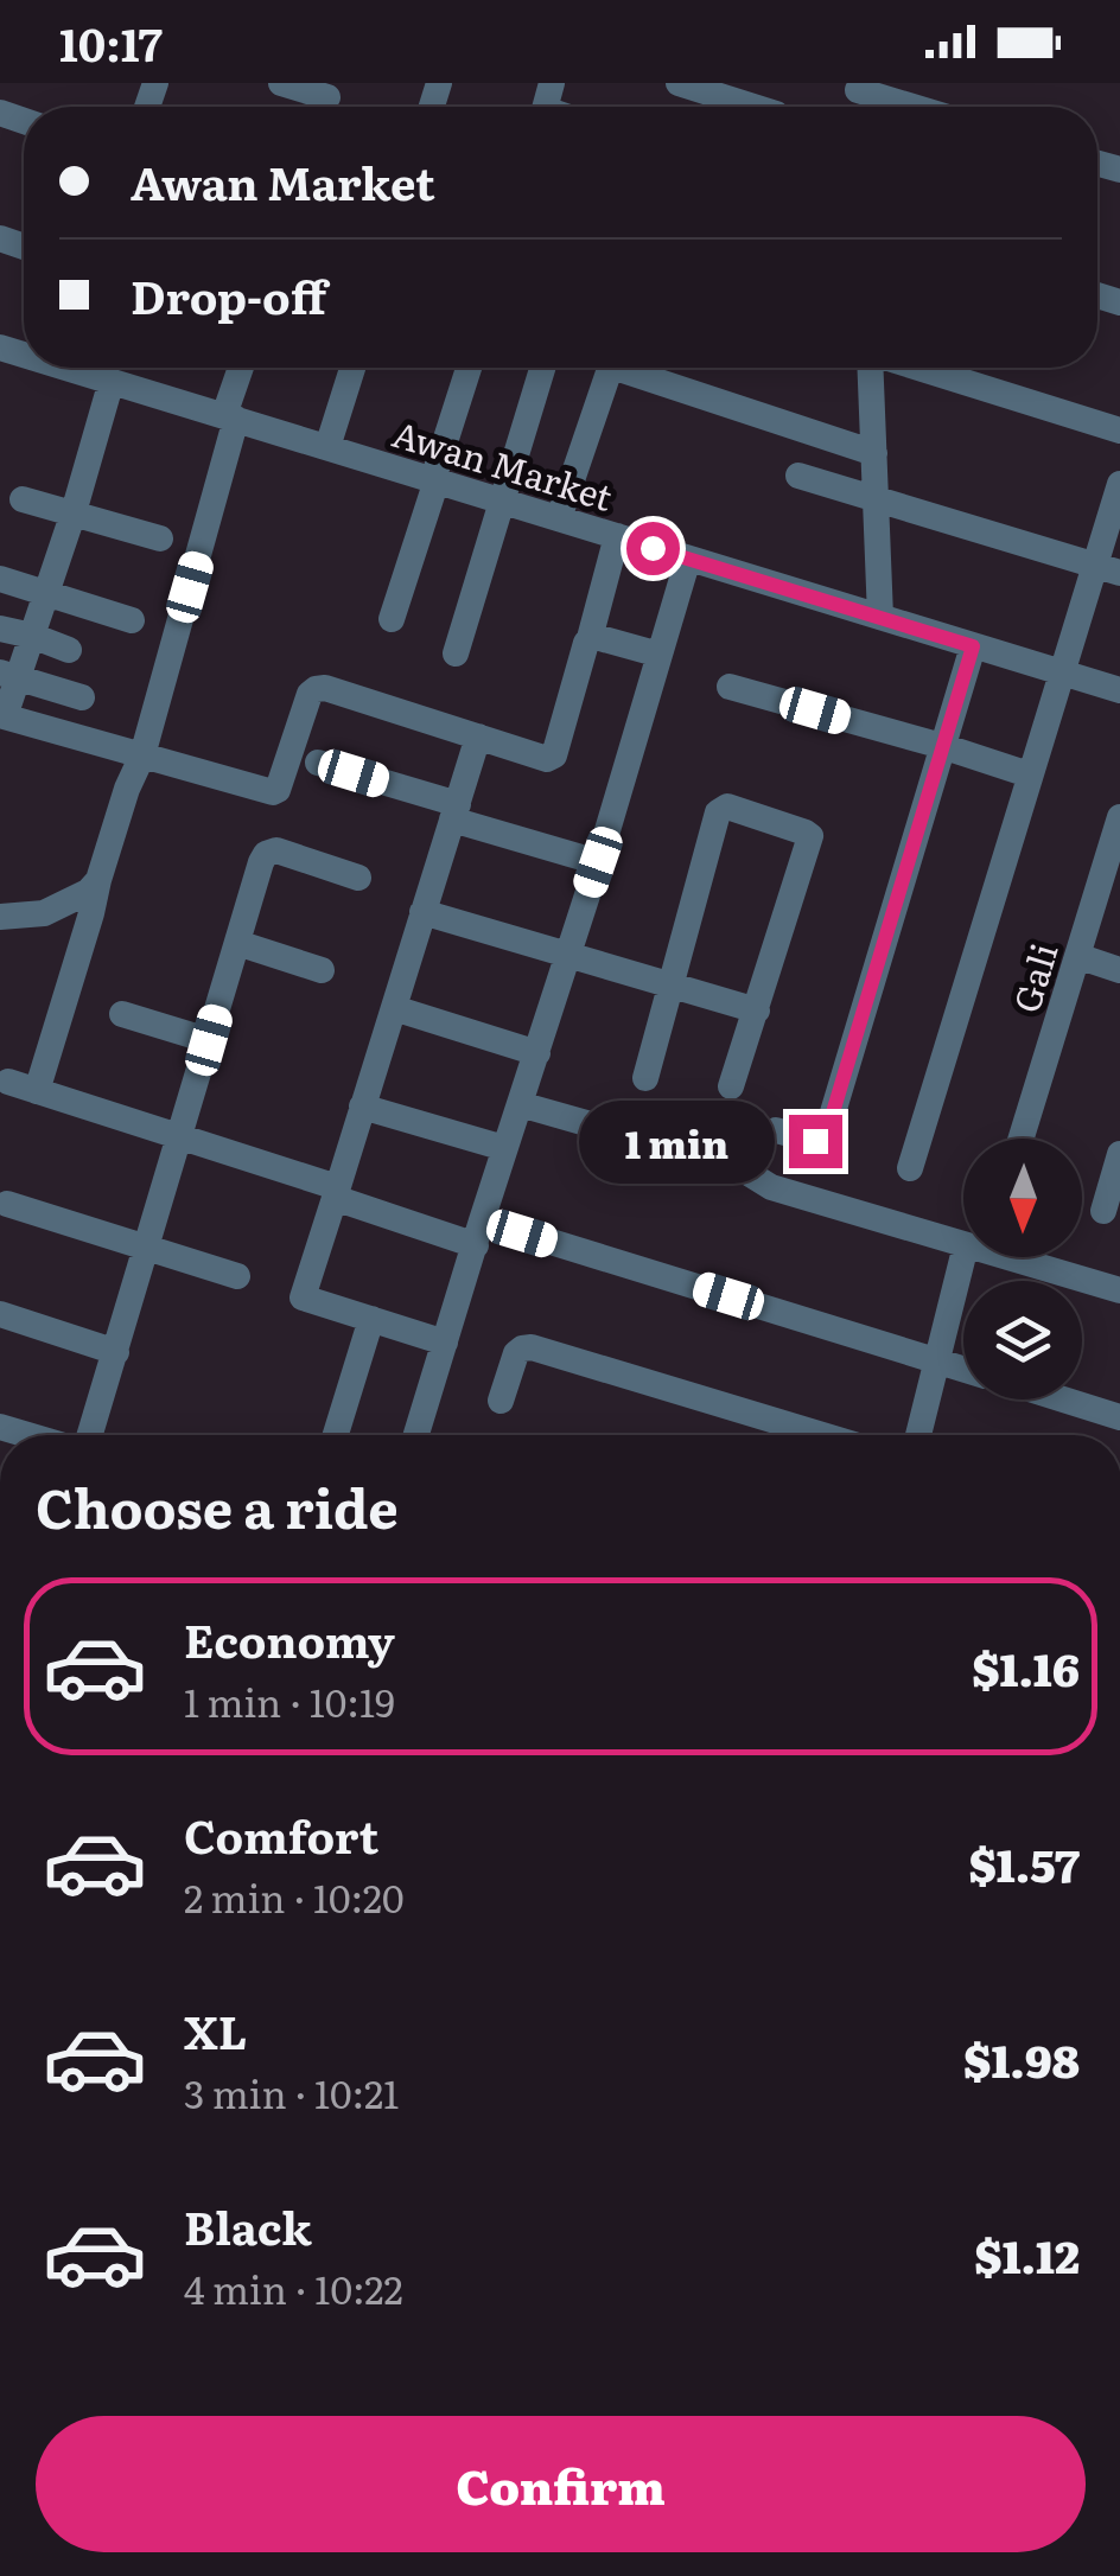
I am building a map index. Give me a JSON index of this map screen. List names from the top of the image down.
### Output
{
  "streets": {
    "street": ["Awan Market", "Gali"]
  },
  "north": "bottom",
  "page": {
    "status": "10:17",
    "banner": ["Awan Market", "Drop-off"],
    "bubble": "1 min",
    "heading": "Choose a ride",
    "list": [
      {
        "name": "Economy",
        "note": "1 min · 10:19",
        "value": "$1.16"
      },
      {
        "name": "Comfort",
        "note": "2 min · 10:20",
        "value": "$1.57"
      },
      {
        "name": "XL",
        "note": "3 min · 10:21",
        "value": "$1.98"
      },
      {
        "name": "Black",
        "note": "4 min · 10:22",
        "value": "$1.12"
      }
    ],
    "buttons": "Confirm"
  }
}
